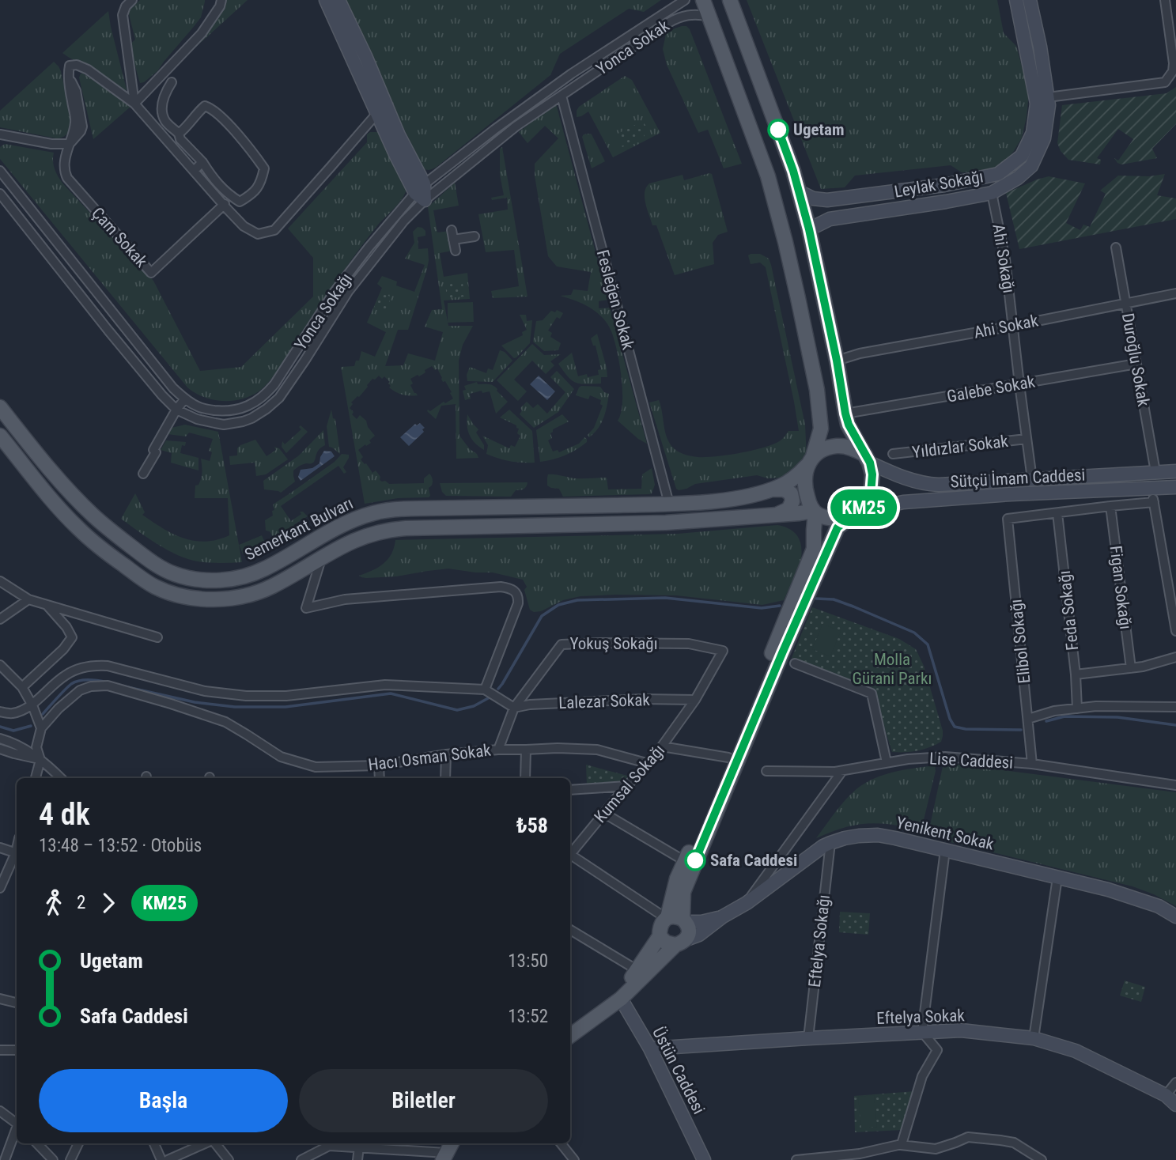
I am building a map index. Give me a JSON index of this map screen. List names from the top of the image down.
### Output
{
  "streets": {
    "main road": ["Semerkant Bulvarı"],
    "street": [
      "Yonca Sokak",
      "Leylak Sokağı",
      "Çam Sokak",
      "Ahi Sokağı",
      "Fesleğen Sokak",
      "Yonca Sokağı",
      "Ahi Sokak",
      "Duroğlu Sokak",
      "Galebe Sokak",
      "Yıldızlar Sokak",
      "Sütçü İmam Caddesi",
      "Figan Sokağı",
      "Feda Sokağı",
      "Elibol Sokağı",
      "Yokuş Sokağı",
      "Lalezar Sokak",
      "Hacı Osman Sokak",
      "Lise Caddesi",
      "Kumsal Sokağı",
      "Yenikent Sokak",
      "Eftelya Sokağı",
      "Eftelya Sokak",
      "Üstün Caddesi"
    ]
  },
  "crossings": [
    ["Yonca Sokak", "Fesleğen Sokak"],
    ["Yonca Sokak", "Yonca Sokağı"],
    ["Leylak Sokağı", "Ahi Sokağı"],
    ["Ahi Sokağı", "Ahi Sokak"],
    ["Ahi Sokağı", "Galebe Sokak"],
    ["Ahi Sokağı", "Yıldızlar Sokak"],
    ["Ahi Sokağı", "Sütçü İmam Caddesi"],
    ["Fesleğen Sokak", "Yonca Sokağı"],
    ["Fesleğen Sokak", "Semerkant Bulvarı"],
    ["Ahi Sokak", "Duroğlu Sokak"],
    ["Duroğlu Sokak", "Galebe Sokak"],
    ["Duroğlu Sokak", "Sütçü İmam Caddesi"],
    ["Sütçü İmam Caddesi", "Semerkant Bulvarı"],
    ["Feda Sokağı", "Elibol Sokağı"],
    ["Elibol Sokağı", "Lise Caddesi"],
    ["Yokuş Sokağı", "Lalezar Sokak"],
    ["Yokuş Sokağı", "Hacı Osman Sokak"],
    ["Yokuş Sokağı", "Kumsal Sokağı"],
    ["Lalezar Sokak", "Kumsal Sokağı"],
    ["Hacı Osman Sokak", "Kumsal Sokağı"],
    ["Yenikent Sokak", "Eftelya Sokağı"],
    ["Eftelya Sokağı", "Eftelya Sokak"],
    ["Eftelya Sokak", "Üstün Caddesi"]
  ],
  "parks": ["Molla Gürani Parkı"],
  "places": ["Ugetam", "Safa Caddesi"],
  "lines": ["bus line KM25"],
  "page": {
    "on_map": "KM25",
    "heading": ["4 dk", "13:48 – 13:52 · Otobüs", "₺58"],
    "legs": ["2", "KM25"],
    "list": [
      {
        "name": "Ugetam",
        "value": "13:50"
      },
      {
        "name": "Safa Caddesi",
        "value": "13:52"
      }
    ],
    "buttons": ["Başla", "Biletler"]
  }
}
